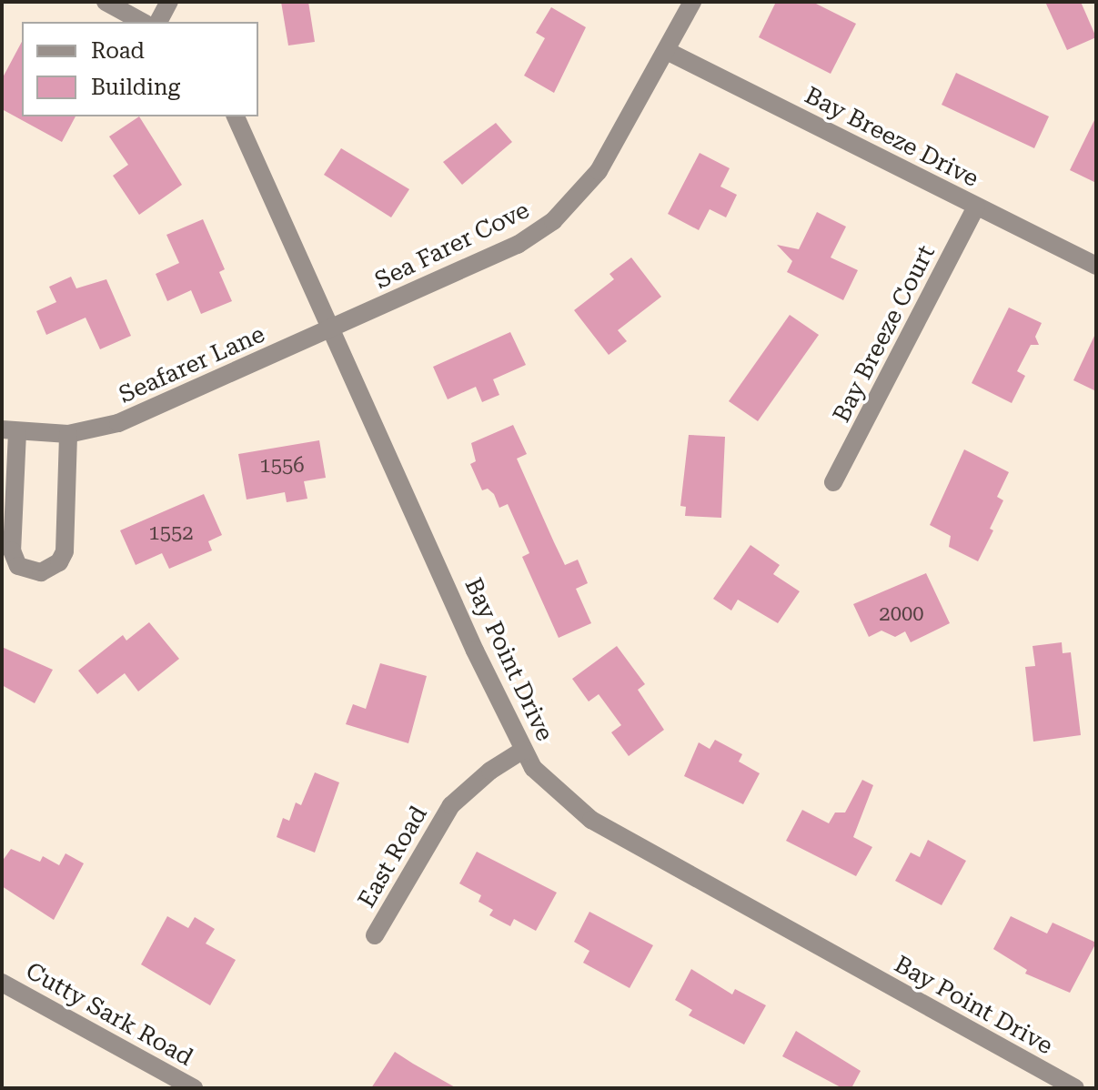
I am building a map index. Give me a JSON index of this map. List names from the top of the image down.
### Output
{
  "streets": {
    "street": [
      "Bay Breeze Drive",
      "Sea Farer Cove",
      "Bay Breeze Court",
      "Seafarer Lane",
      "Bay Point Drive",
      "East Road",
      "Cutty Sark Road"
    ]
  },
  "crossings": [
    ["Bay Breeze Drive", "Sea Farer Cove"],
    ["Bay Breeze Drive", "Bay Breeze Court"],
    ["Sea Farer Cove", "Seafarer Lane"],
    ["Sea Farer Cove", "Bay Point Drive"],
    ["Seafarer Lane", "Bay Point Drive"],
    ["Bay Point Drive", "East Road"]
  ],
  "house_numbers": ["1556", "1552", "2000"],
  "legend": ["Road", "Building"]
}
